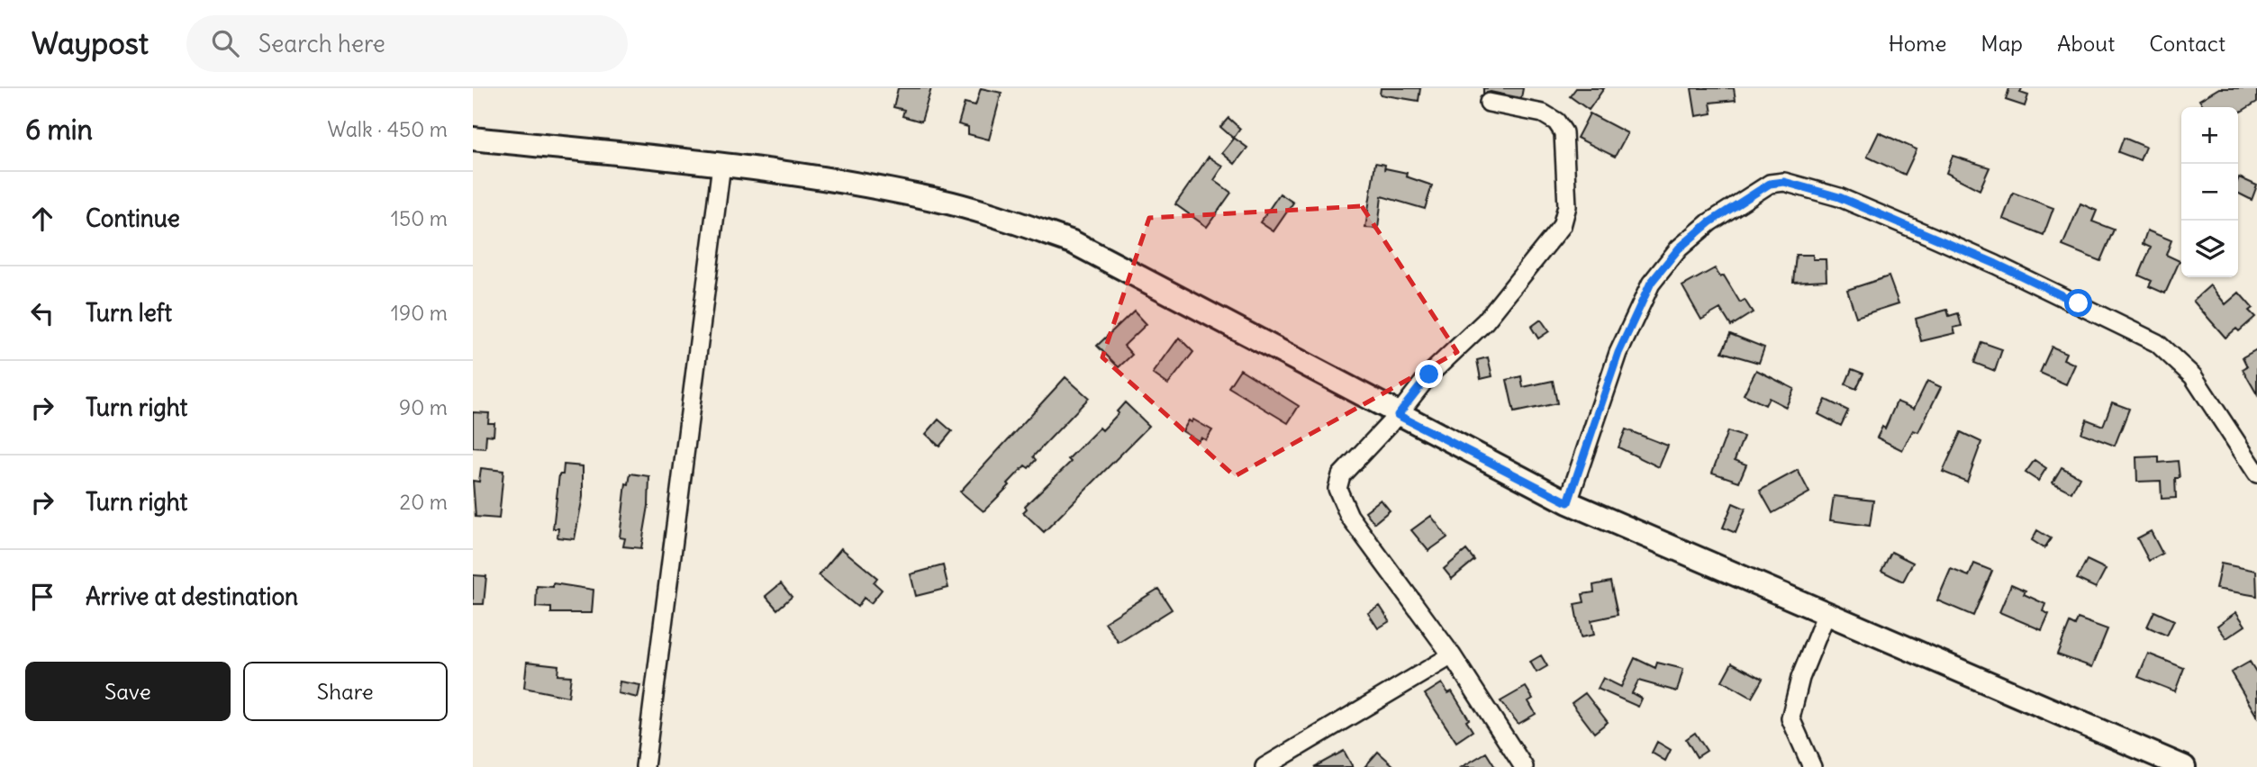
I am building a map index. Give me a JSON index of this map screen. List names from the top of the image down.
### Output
{
  "page": {
    "header": "Waypost",
    "search": "Search here",
    "nav": [
      "Home",
      "Map",
      "About",
      "Contact"
    ],
    "heading": ["6 min", "Walk · 450 m"],
    "map_buttons": ["+", "−"],
    "list": [
      ["Continue", "150 m"],
      ["Turn left", "190 m"],
      ["Turn right", "90 m"],
      ["Turn right", "20 m"],
      "Arrive at destination"
    ],
    "buttons": ["Save", "Share"]
  }
}
